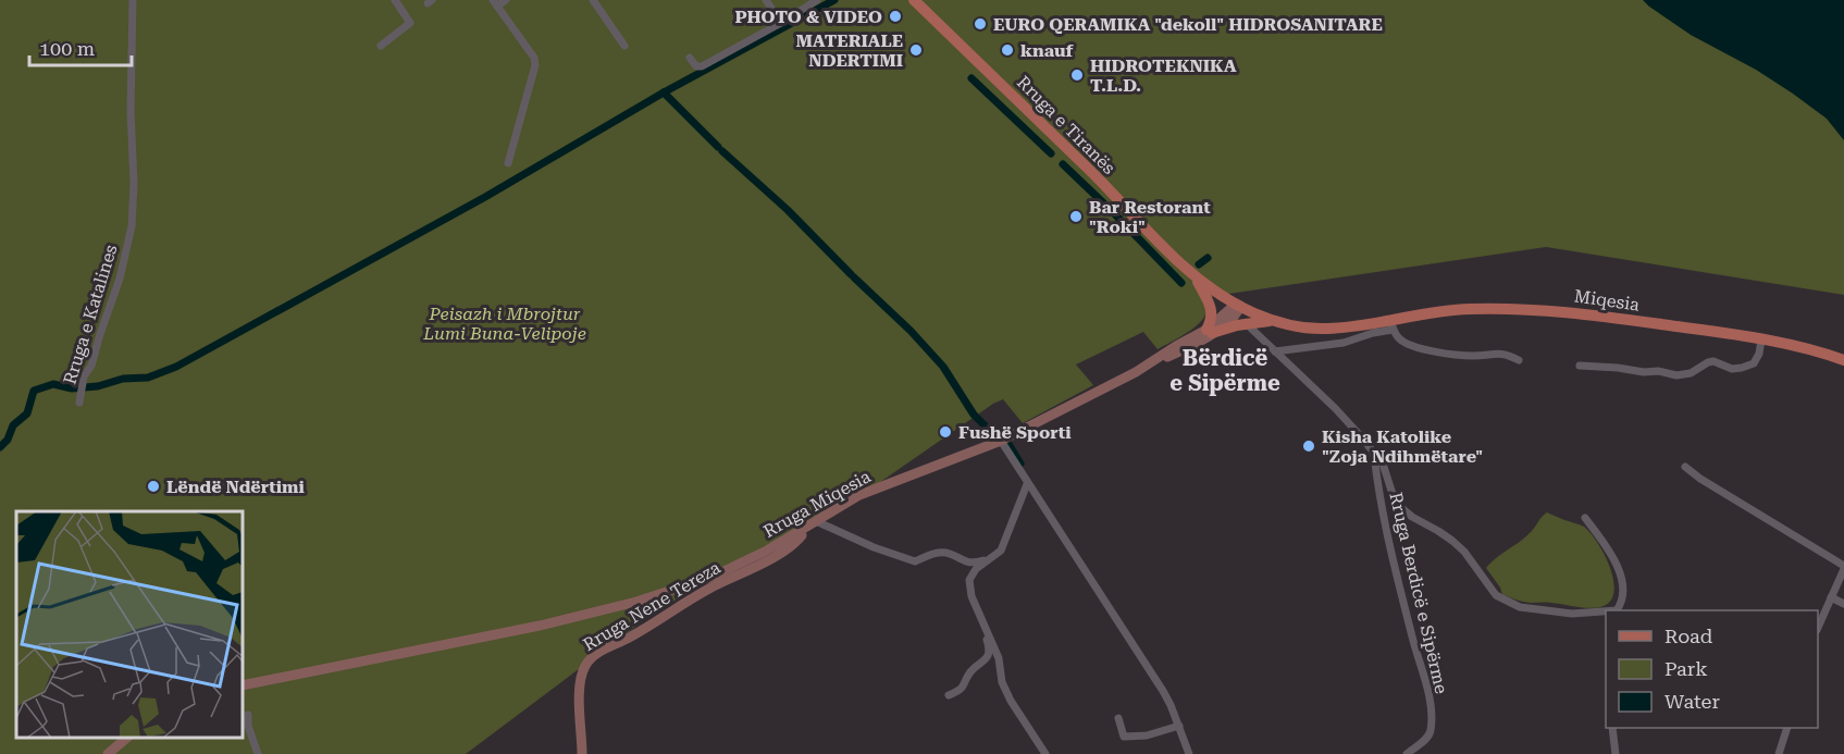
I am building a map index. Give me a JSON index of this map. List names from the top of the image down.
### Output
{
  "streets": {
    "main road": [
      "Rruga e Tiranës",
      "Miqesia",
      "Rruga Miqesia",
      "Rruga Nene Tereza"
    ],
    "street": ["Rruga e Katalines", "Rruga Berdicë e Sipërme"]
  },
  "crossings": [
    ["Rruga Miqesia", "Rruga Nene Tereza"]
  ],
  "districts": ["Bërdicë e Sipërme"],
  "parks": ["Peisazh i Mbrojtur Lumi Buna-Velipoje"],
  "places": [
    "PHOTO & VIDEO",
    "EURO QERAMIKA \"dekoll\" HIDROSANITARE",
    "MATERIALE NDERTIMI",
    "knauf",
    "HIDROTEKNIKA T.L.D.",
    "Bar Restorant \"Roki\"",
    "Fushë Sporti",
    "Kisha Katolike \"Zoja Ndihmëtare\"",
    "Lëndë Ndërtimi"
  ],
  "legend": ["Road", "Park", "Water"],
  "scale_bar": "100 m"
}
